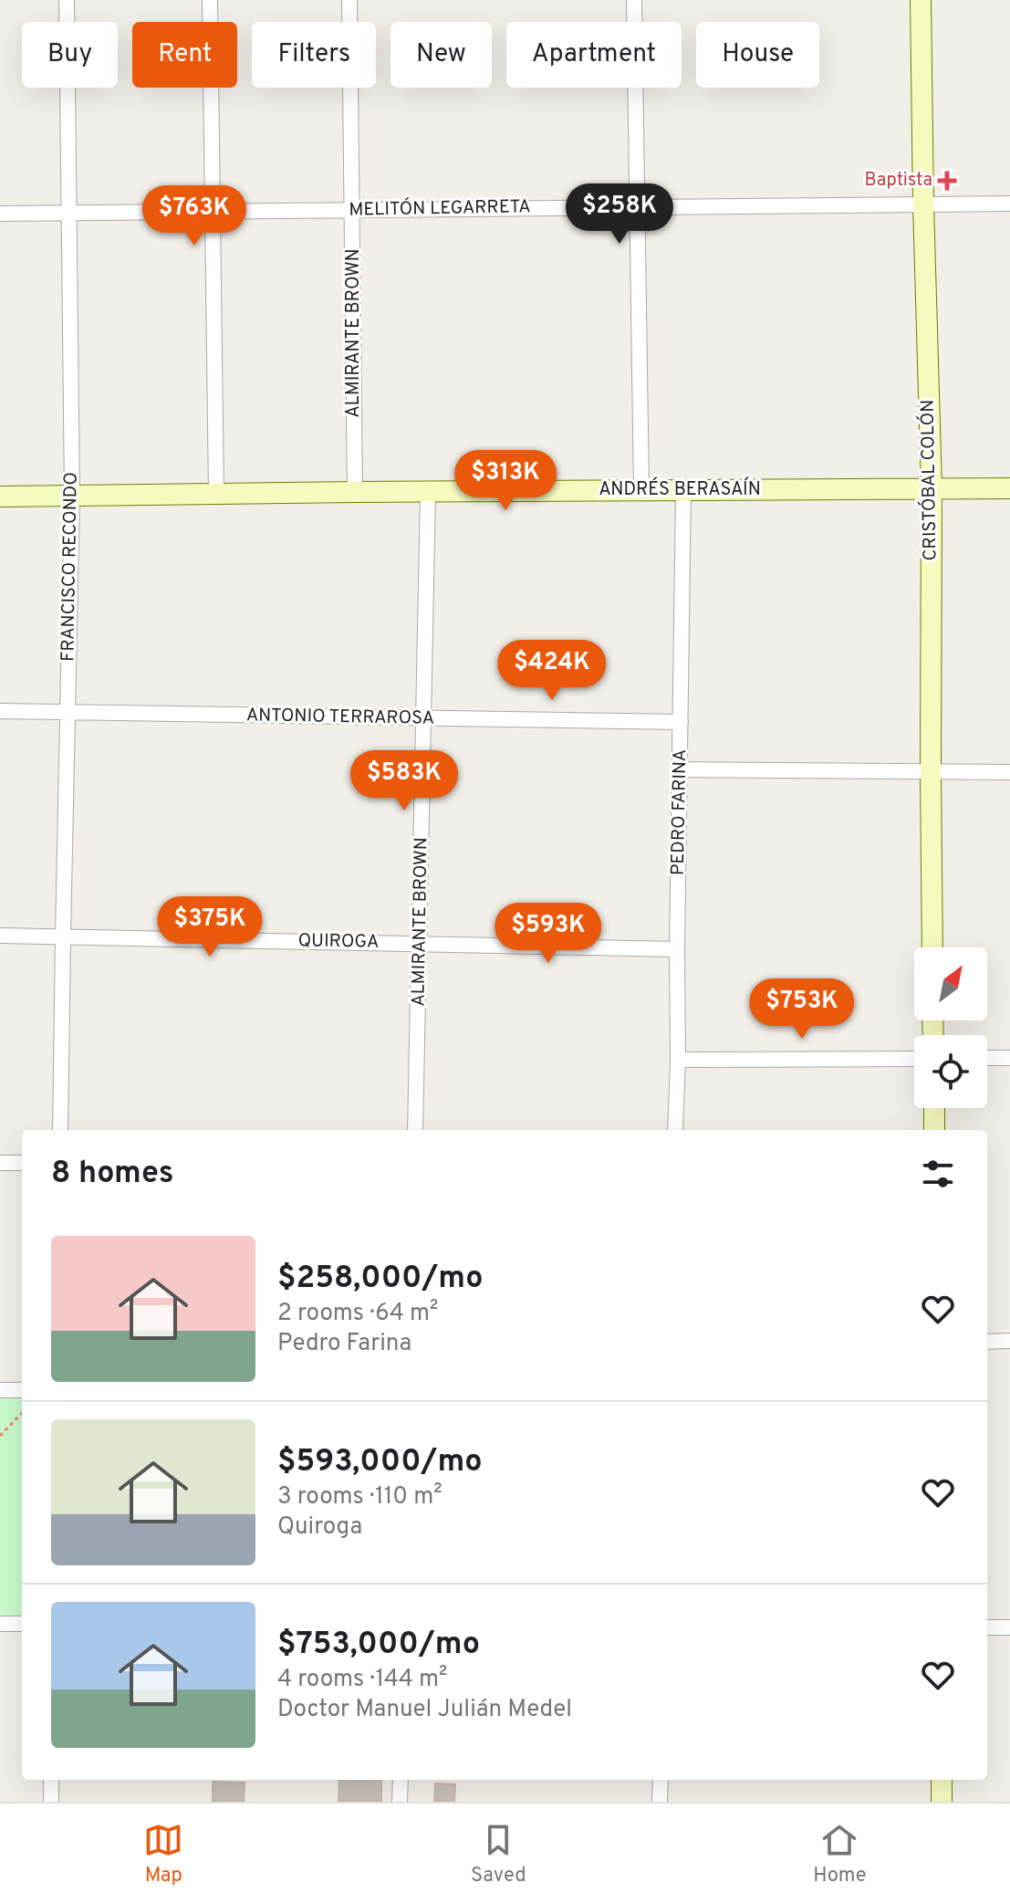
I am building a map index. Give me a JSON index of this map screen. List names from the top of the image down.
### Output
{
  "streets": {
    "street": [
      "MELITÓN LEGARRETA",
      "ALMIRANTE BROWN",
      "CRISTÓBAL COLÓN",
      "ANDRÉS BERASAÍN",
      "FRANCISCO RECONDO",
      "ANTONIO TERRAROSA",
      "PEDRO FARINA",
      "QUIROGA"
    ]
  },
  "crossings": [
    ["MELITÓN LEGARRETA", "ALMIRANTE BROWN"],
    ["MELITÓN LEGARRETA", "CRISTÓBAL COLÓN"],
    ["MELITÓN LEGARRETA", "FRANCISCO RECONDO"],
    ["ALMIRANTE BROWN", "ANDRÉS BERASAÍN"],
    ["ALMIRANTE BROWN", "ANTONIO TERRAROSA"],
    ["ALMIRANTE BROWN", "QUIROGA"],
    ["CRISTÓBAL COLÓN", "ANDRÉS BERASAÍN"],
    ["ANDRÉS BERASAÍN", "FRANCISCO RECONDO"],
    ["ANDRÉS BERASAÍN", "PEDRO FARINA"],
    ["FRANCISCO RECONDO", "ANTONIO TERRAROSA"],
    ["FRANCISCO RECONDO", "QUIROGA"],
    ["ANTONIO TERRAROSA", "PEDRO FARINA"],
    ["PEDRO FARINA", "QUIROGA"]
  ],
  "places": {
    "health": ["Baptista"]
  },
  "north": "top right",
  "page": {
    "chip": [
      "Buy",
      "Rent",
      "Filters",
      "New",
      "Apartment",
      "House"
    ],
    "price": [
      "$258K",
      "$763K",
      "$313K",
      "$424K",
      "$583K",
      "$375K",
      "$593K",
      "$753K"
    ],
    "heading": "8 homes",
    "list": [
      {
        "name": "$258,000/mo",
        "note": "2 rooms · 64 m² · Pedro Farina"
      },
      {
        "name": "$593,000/mo",
        "note": "3 rooms · 110 m² · Quiroga"
      },
      {
        "name": "$753,000/mo",
        "note": "4 rooms · 144 m² · Doctor Manuel Julián Medel"
      }
    ],
    "tabs": ["Map", "Saved", "Home"]
  }
}
